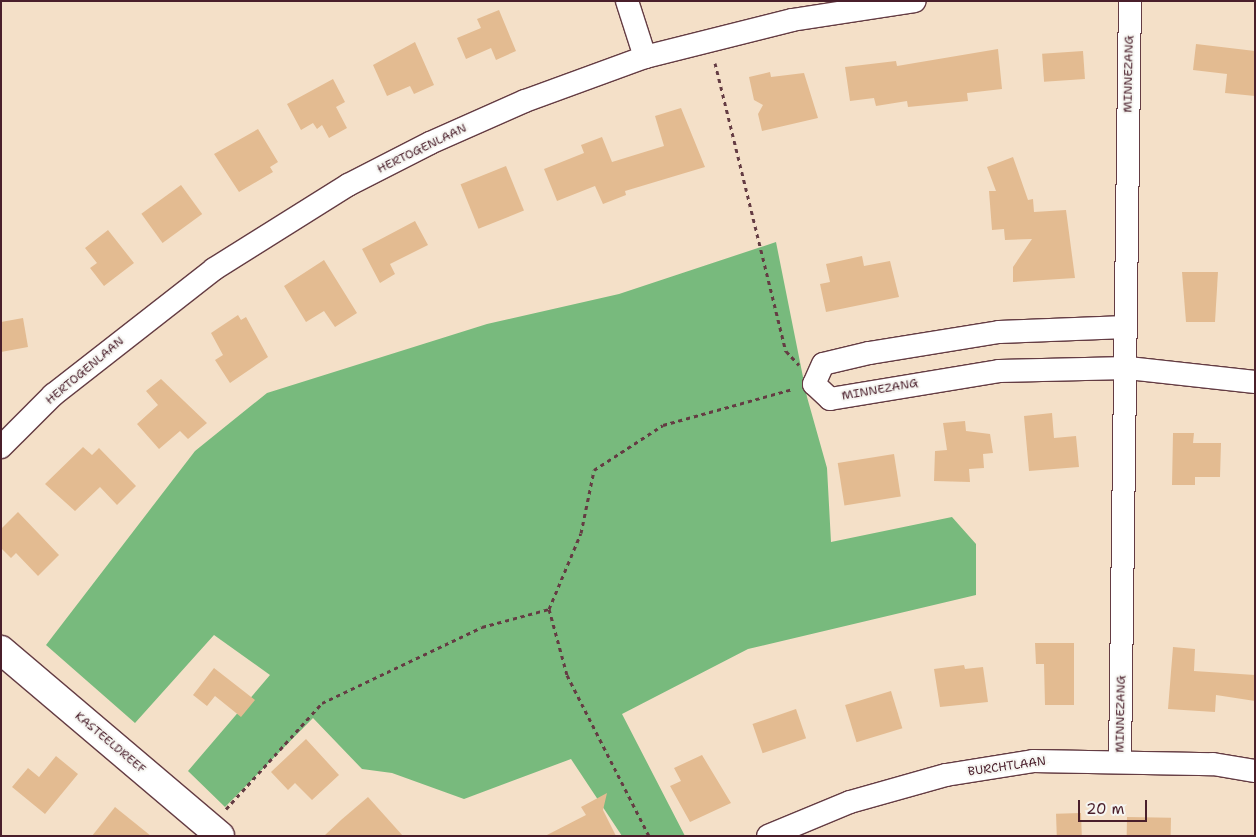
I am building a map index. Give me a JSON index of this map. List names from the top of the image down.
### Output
{
  "streets": {
    "street": [
      "MINNEZANG",
      "HERTOGENLAAN",
      "KASTEELDREEF",
      "BURCHTLAAN"
    ]
  },
  "crossings": [
    ["MINNEZANG", "BURCHTLAAN"]
  ],
  "scale_bar": "20 m"
}
